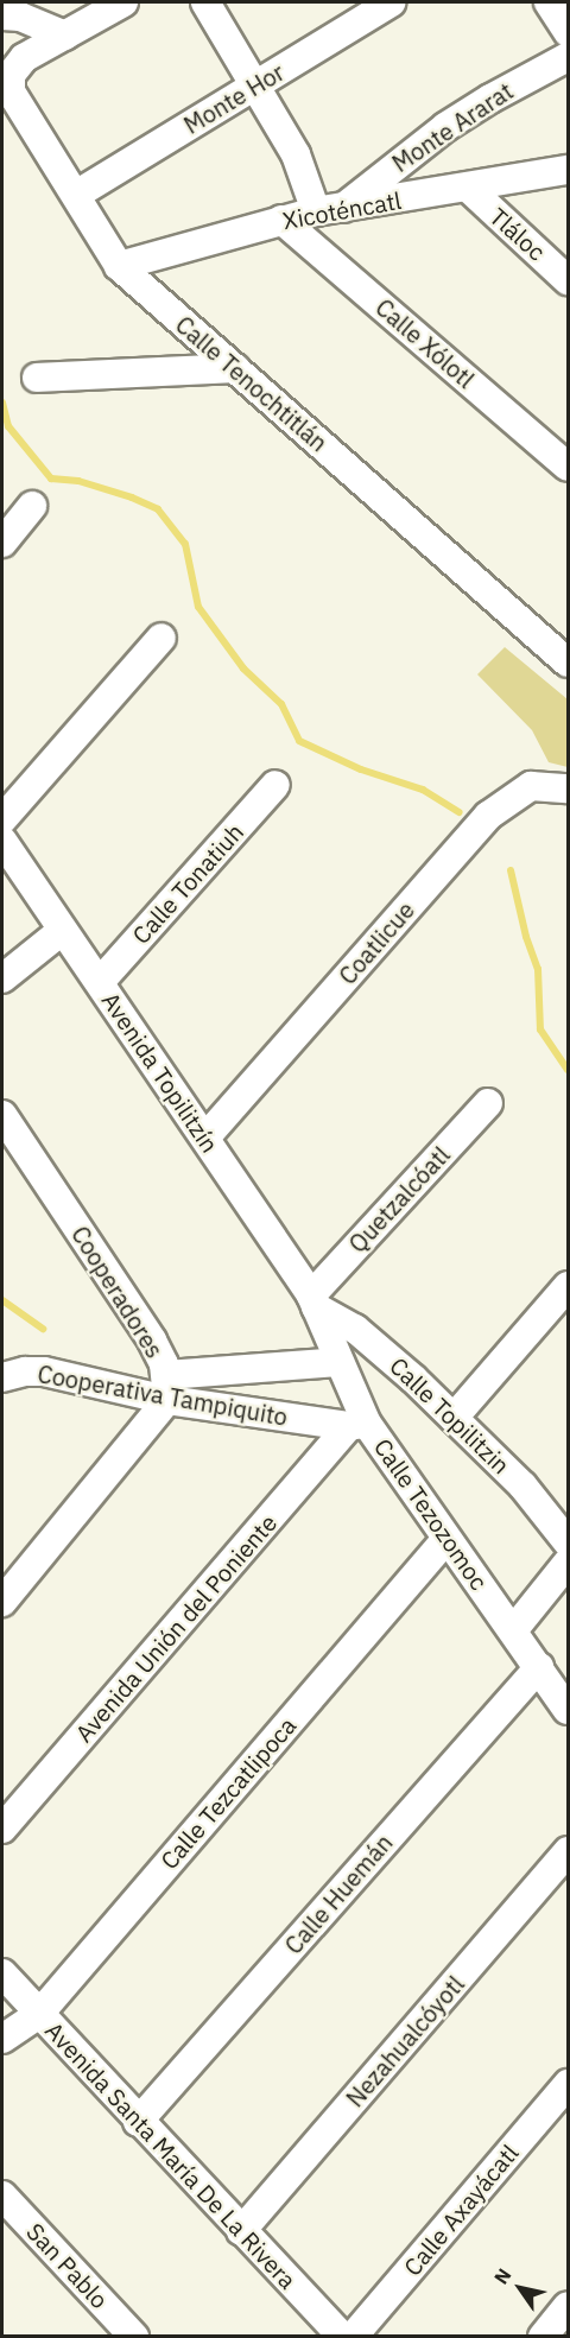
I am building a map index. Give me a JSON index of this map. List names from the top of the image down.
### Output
{
  "streets": {
    "street": [
      "Monte Hor",
      "Monte Ararat",
      "Xicoténcatl",
      "Tláloc",
      "Calle Xólotl",
      "Calle Tenochtitlán",
      "Calle Tonatiuh",
      "Coatlicue",
      "Avenida Topilitzín",
      "Quetzalcóatl",
      "Cooperadores",
      "Cooperativa Tampiquito",
      "Calle Topilitzin",
      "Calle Tezozomoc",
      "Avenida Unión del Poniente",
      "Calle Tezcatlipoca",
      "Calle Huemán",
      "Nezahualcóyotl",
      "Avenida Santa María De La Rivera",
      "Calle Axayácatl",
      "San Pablo"
    ]
  },
  "crossings": [
    ["Monte Hor", "Calle Tenochtitlán"],
    ["Monte Ararat", "Xicoténcatl"],
    ["Xicoténcatl", "Tláloc"],
    ["Xicoténcatl", "Calle Xólotl"],
    ["Xicoténcatl", "Calle Tenochtitlán"],
    ["Calle Tonatiuh", "Avenida Topilitzín"],
    ["Coatlicue", "Avenida Topilitzín"],
    ["Avenida Topilitzín", "Quetzalcóatl"],
    ["Avenida Topilitzín", "Calle Topilitzin"],
    ["Avenida Topilitzín", "Calle Tezozomoc"],
    ["Quetzalcóatl", "Calle Topilitzin"],
    ["Quetzalcóatl", "Calle Tezozomoc"],
    ["Cooperadores", "Cooperativa Tampiquito"],
    ["Cooperativa Tampiquito", "Calle Tezozomoc"],
    ["Cooperativa Tampiquito", "Avenida Unión del Poniente"],
    ["Calle Topilitzin", "Calle Tezozomoc"],
    ["Calle Tezozomoc", "Avenida Unión del Poniente"],
    ["Calle Tezozomoc", "Calle Tezcatlipoca"],
    ["Calle Tezozomoc", "Calle Huemán"],
    ["Calle Tezcatlipoca", "Avenida Santa María De La Rivera"],
    ["Calle Huemán", "Avenida Santa María De La Rivera"],
    ["Nezahualcóyotl", "Avenida Santa María De La Rivera"]
  ],
  "north": "top left"
}
